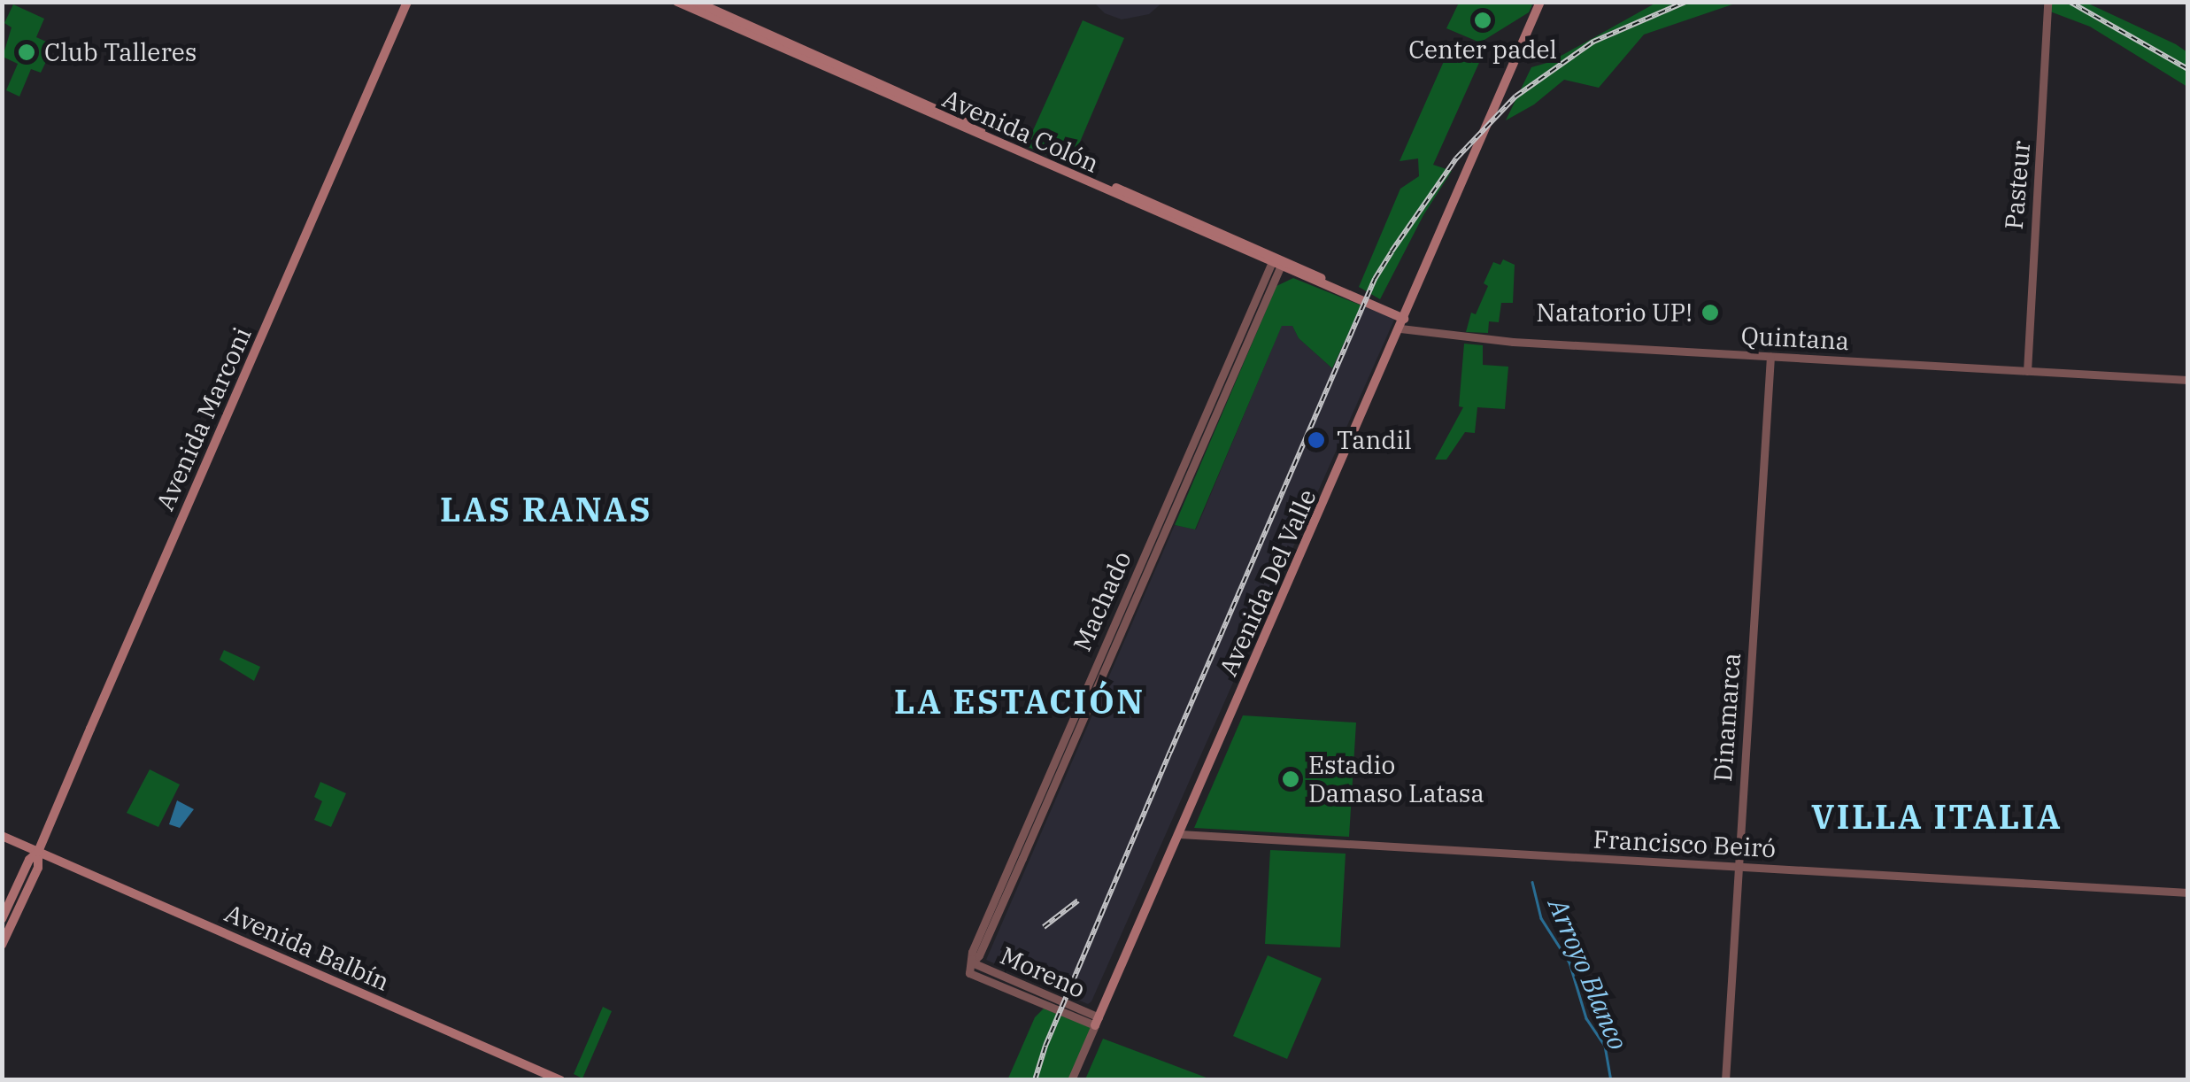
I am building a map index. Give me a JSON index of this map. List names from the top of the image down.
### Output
{
  "streets": {
    "main road": [
      "Avenida Colón",
      "Avenida Marconi",
      "Avenida Del Valle",
      "Avenida Balbín"
    ],
    "street": [
      "Pasteur",
      "Quintana",
      "Machado",
      "Dinamarca",
      "Francisco Beiró",
      "Moreno"
    ]
  },
  "crossings": [
    ["Avenida Colón", "Quintana"],
    ["Avenida Colón", "Avenida Del Valle"],
    ["Avenida Colón", "Machado"],
    ["Pasteur", "Quintana"],
    ["Quintana", "Avenida Del Valle"],
    ["Quintana", "Dinamarca"],
    ["Avenida Marconi", "Avenida Balbín"],
    ["Avenida Del Valle", "Francisco Beiró"],
    ["Avenida Del Valle", "Moreno"],
    ["Machado", "Moreno"],
    ["Dinamarca", "Francisco Beiró"]
  ],
  "districts": ["LAS RANAS", "LA ESTACIÓN", "VILLA ITALIA"],
  "water": ["Arroyo Blanco"],
  "places": [
    "Center padel",
    "Club Talleres",
    "Natatorio UP!",
    "Tandil",
    "Estadio Damaso Latasa"
  ]
}
